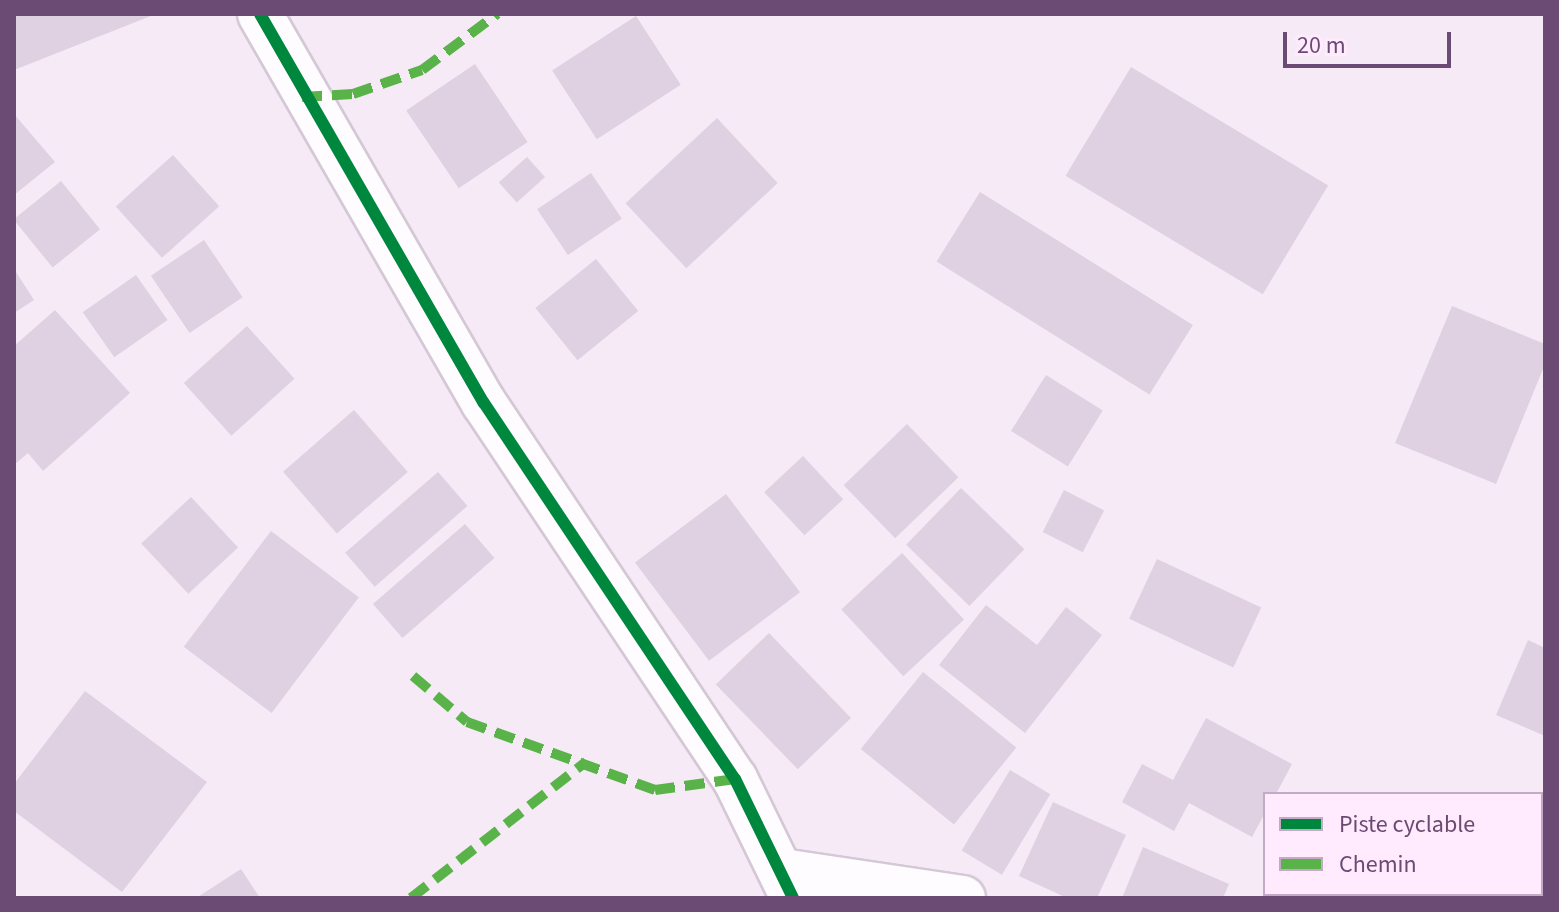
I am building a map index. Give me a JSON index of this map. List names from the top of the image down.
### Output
{
  "legend": ["Piste cyclable", "Chemin"],
  "scale_bar": "20 m"
}
